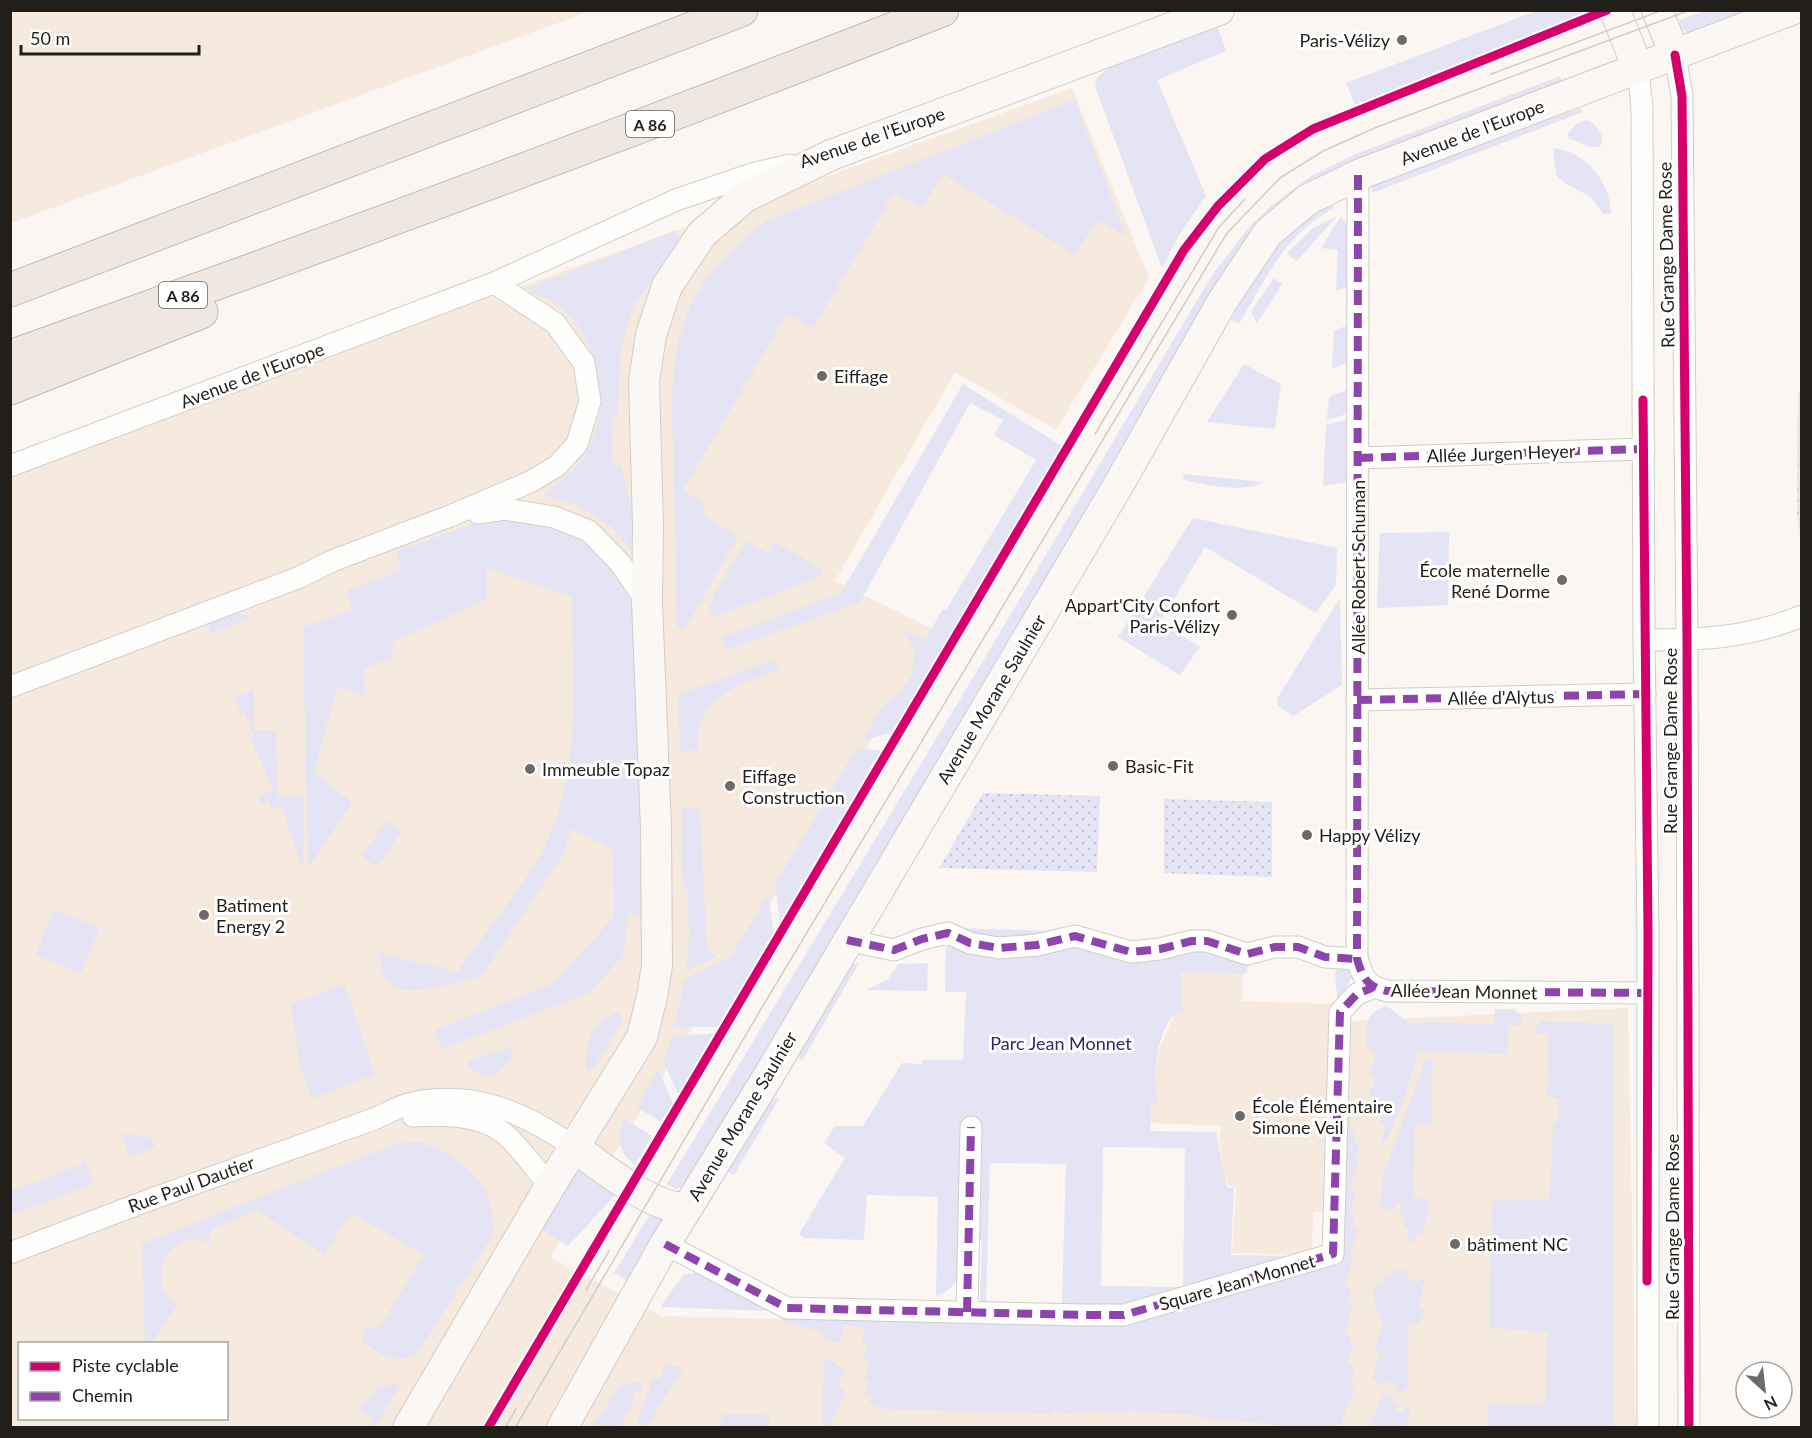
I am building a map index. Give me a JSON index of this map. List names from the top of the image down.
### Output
{
  "streets": {
    "highway": ["A 86"],
    "main road": ["Avenue de l'Europe", "Avenue Morane Saulnier"],
    "street": [
      "Rue Grange Dame Rose",
      "Allée Jurgen Heyer",
      "Allée Robert Schuman",
      "Allée d'Alytus",
      "Allée Jean Monnet",
      "Rue Paul Dautier",
      "Square Jean Monnet"
    ]
  },
  "crossings": [
    ["Avenue de l'Europe", "Rue Grange Dame Rose"],
    ["Avenue de l'Europe", "Allée Robert Schuman"],
    ["Avenue de l'Europe", "Avenue Morane Saulnier"],
    ["Rue Grange Dame Rose", "Allée Jurgen Heyer"],
    ["Rue Grange Dame Rose", "Allée d'Alytus"],
    ["Rue Grange Dame Rose", "Allée Jean Monnet"],
    ["Allée Jurgen Heyer", "Allée Robert Schuman"],
    ["Allée Robert Schuman", "Allée d'Alytus"],
    ["Allée Robert Schuman", "Allée Jean Monnet"],
    ["Avenue Morane Saulnier", "Rue Paul Dautier"],
    ["Avenue Morane Saulnier", "Square Jean Monnet"],
    ["Allée Jean Monnet", "Square Jean Monnet"]
  ],
  "parks": ["Parc Jean Monnet"],
  "places": [
    "Paris-Vélizy",
    "Eiffage",
    "École maternelle René Dorme",
    "Appart'City Confort Paris-Vélizy",
    "Basic-Fit",
    "Immeuble Topaz",
    "Eiffage Construction",
    "Happy Vélizy",
    "Batiment Energy 2",
    "École Élémentaire Simone Veil",
    "bâtiment NC"
  ],
  "legend": ["Piste cyclable", "Chemin"],
  "scale_bar": "50 m",
  "north": "bottom right"
}
